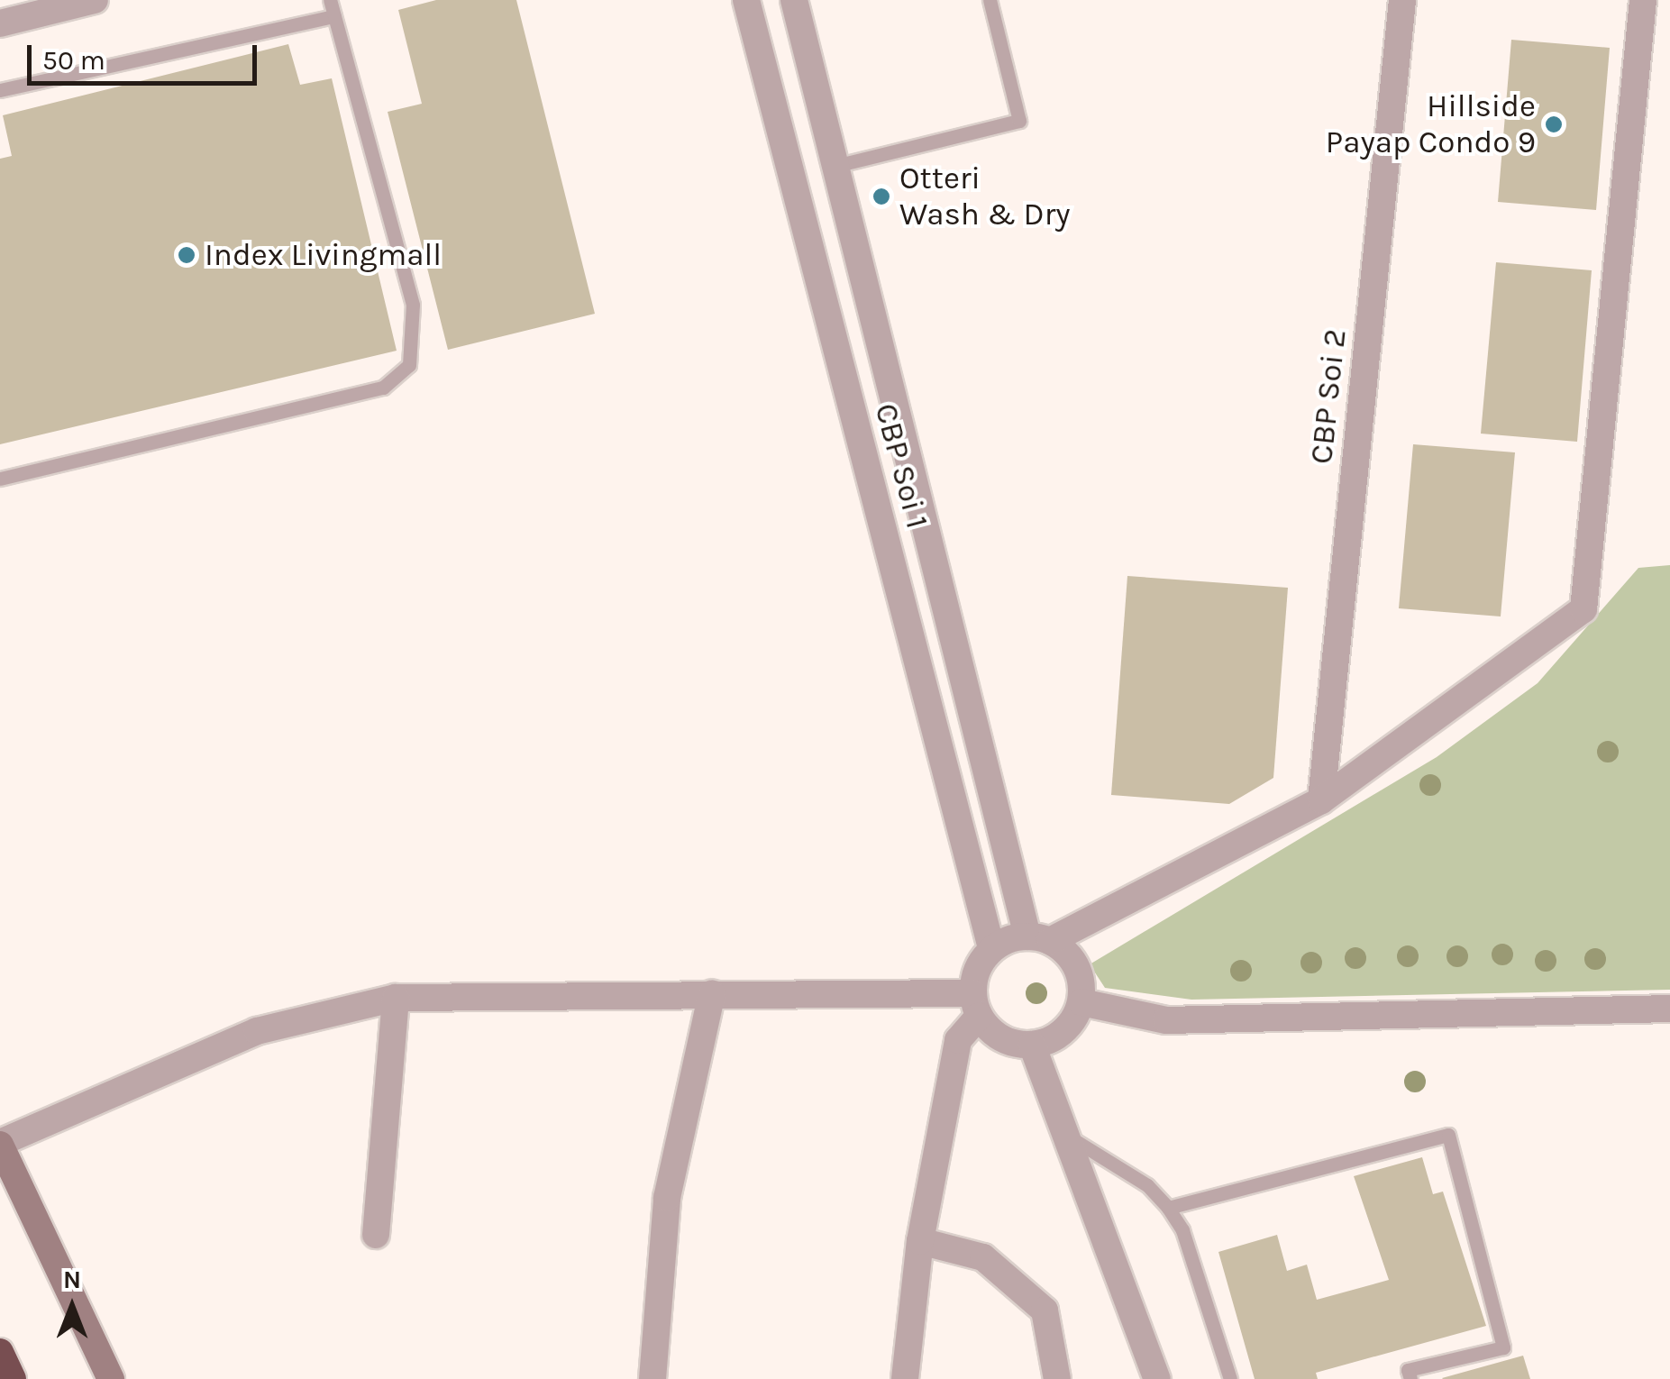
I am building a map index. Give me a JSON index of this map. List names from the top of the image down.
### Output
{
  "streets": {
    "street": ["CBP Soi 2", "CBP Soi 1"]
  },
  "places": ["Hillside Payap Condo 9", "Otteri Wash & Dry", "Index Livingmall"],
  "scale_bar": "50 m",
  "north": "top"
}
